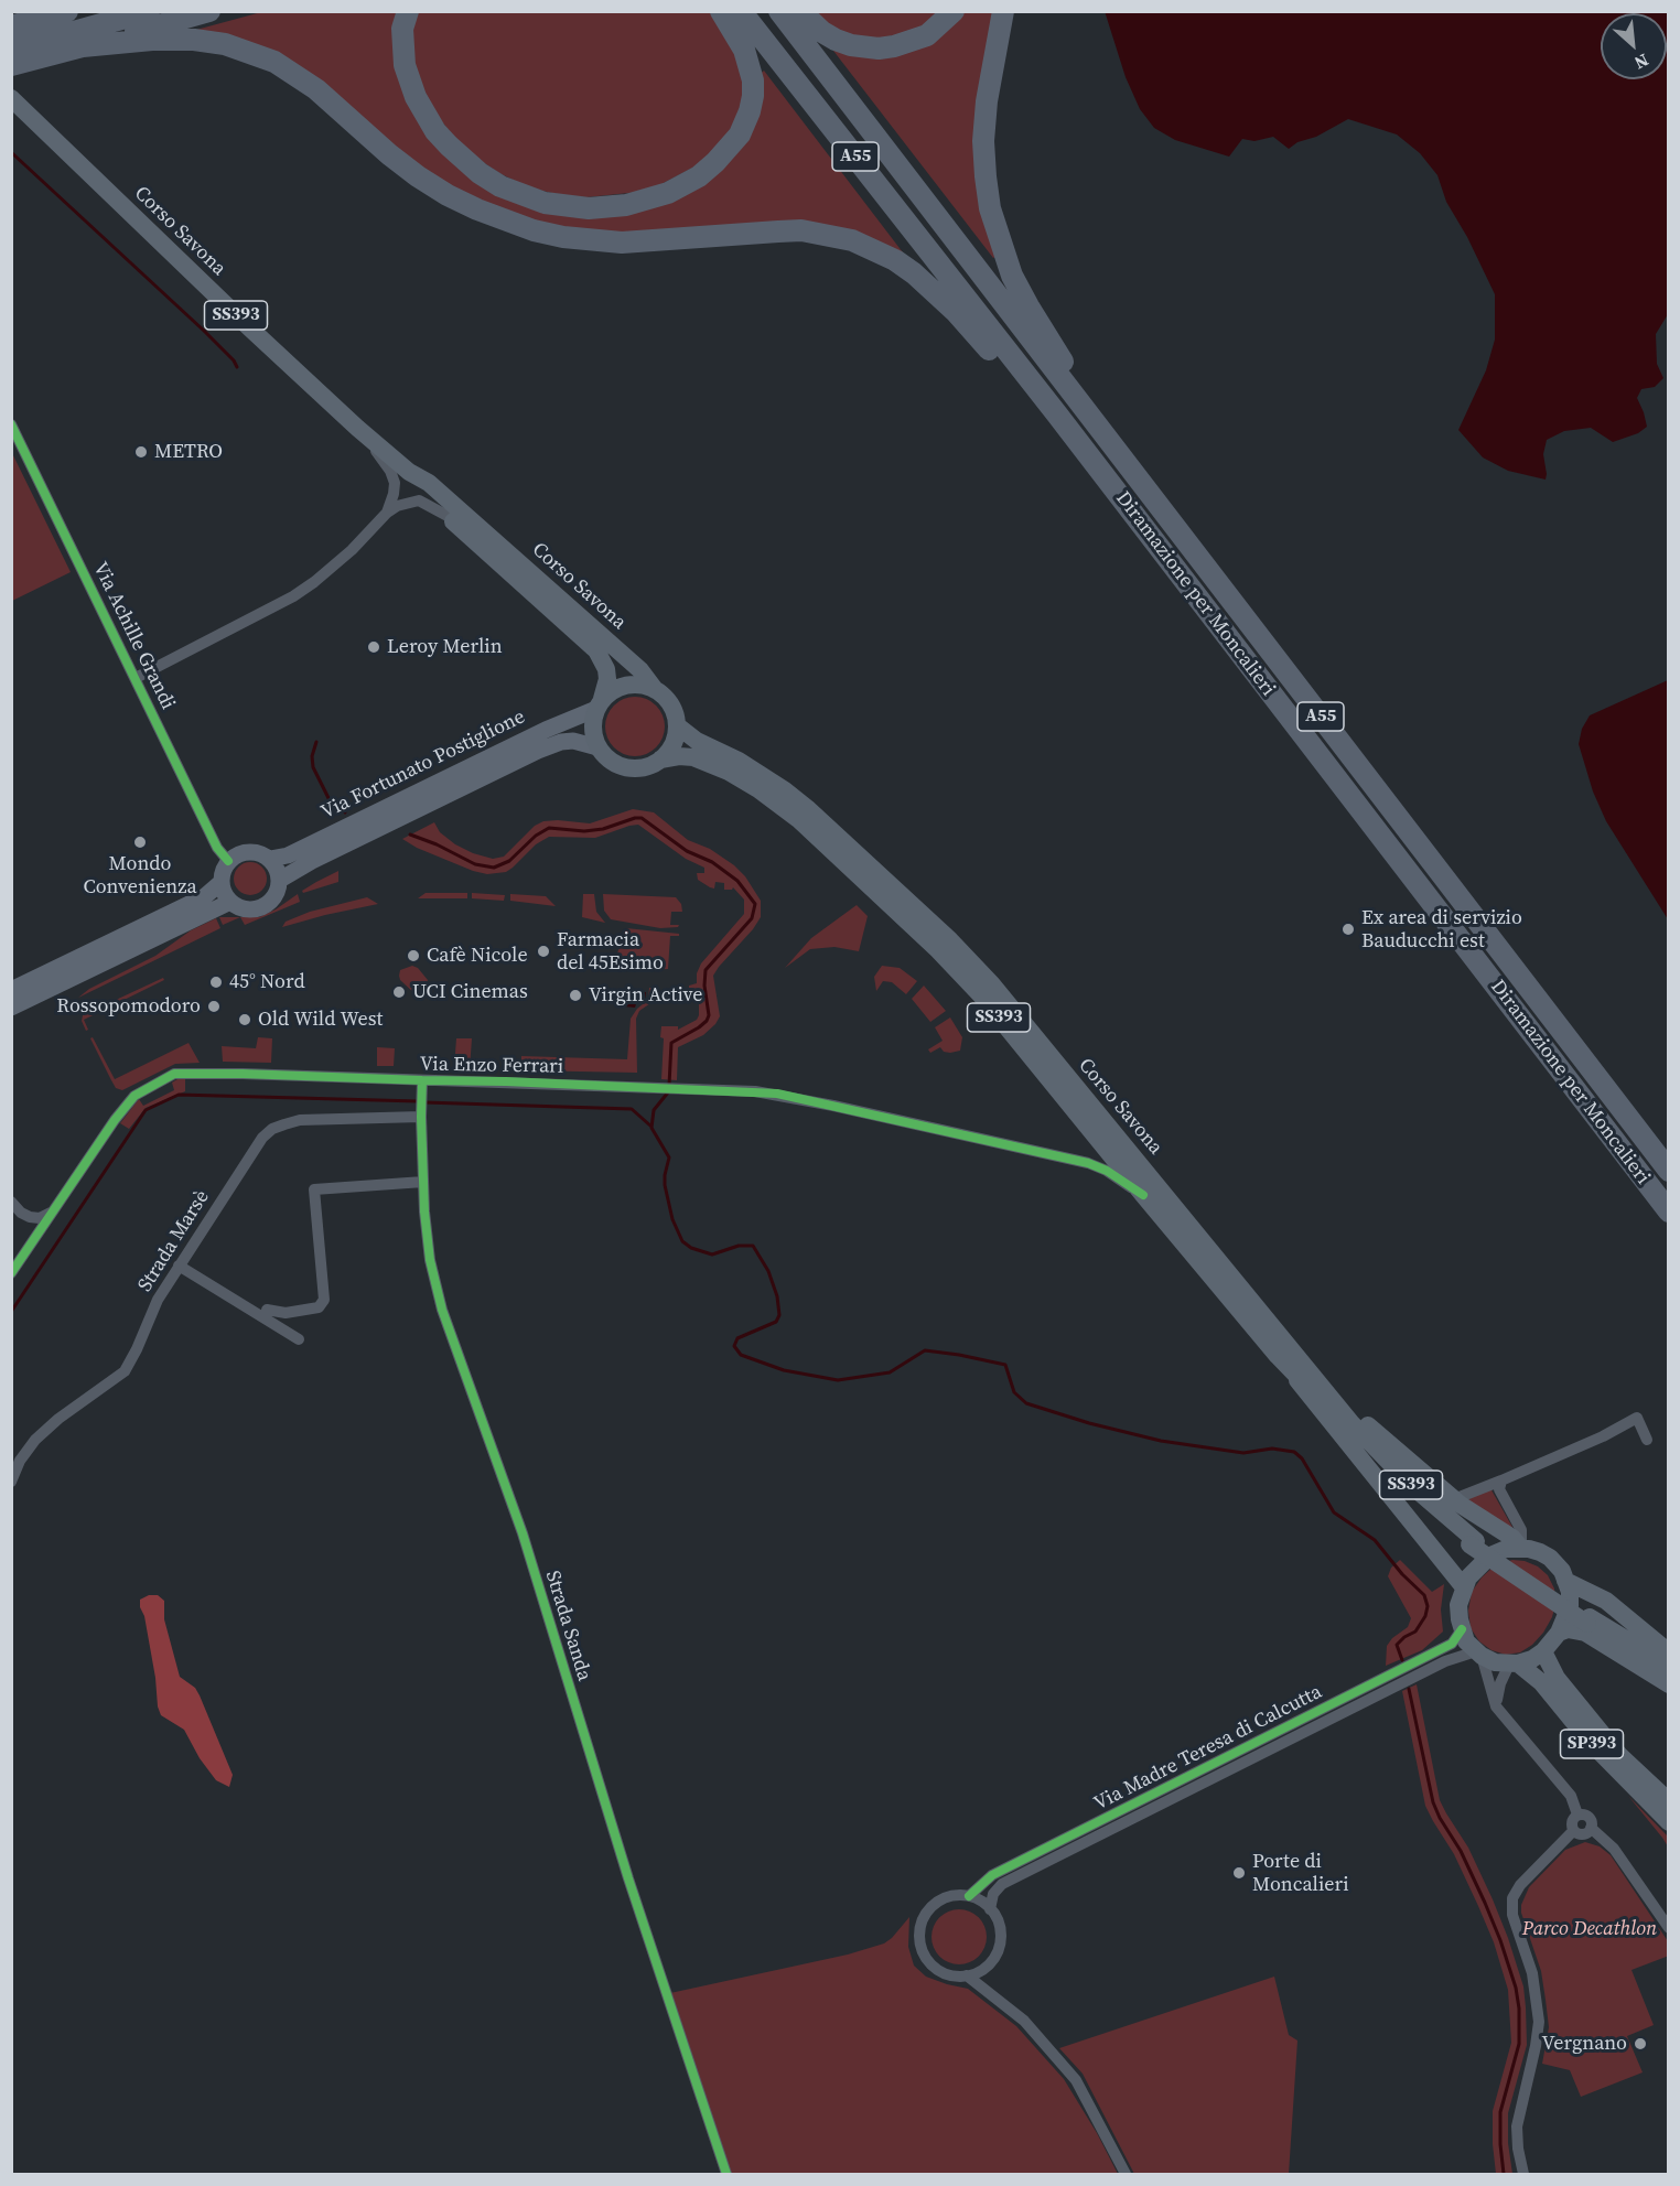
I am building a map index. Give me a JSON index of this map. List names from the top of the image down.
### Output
{
  "streets": {
    "highway": ["A55", "Diramazione per Moncalieri"],
    "main road": ["Corso Savona", "SS393", "SP393"],
    "street": [
      "Via Achille Grandi",
      "Via Fortunato Postiglione",
      "Via Enzo Ferrari",
      "Strada Marsè",
      "Strada Sanda",
      "Via Madre Teresa di Calcutta"
    ]
  },
  "crossings": [
    ["Corso Savona", "Via Fortunato Postiglione"],
    ["Corso Savona", "Via Enzo Ferrari"],
    ["Via Achille Grandi", "Via Fortunato Postiglione"],
    ["Via Enzo Ferrari", "Strada Sanda"],
    ["Strada Marsè", "Strada Sanda"],
    ["SP393", "Via Madre Teresa di Calcutta"]
  ],
  "parks": ["Parco Decathlon"],
  "places": [
    "METRO",
    "Leroy Merlin",
    "Mondo Convenienza",
    "Ex area di servizio Bauducchi est",
    "Farmacia del 45Esimo",
    "Cafè Nicole",
    "45° Nord",
    "UCI Cinemas",
    "Virgin Active",
    "Rossopomodoro",
    "Old Wild West",
    "Porte di Moncalieri",
    "Vergnano"
  ],
  "north": "bottom right"
}
